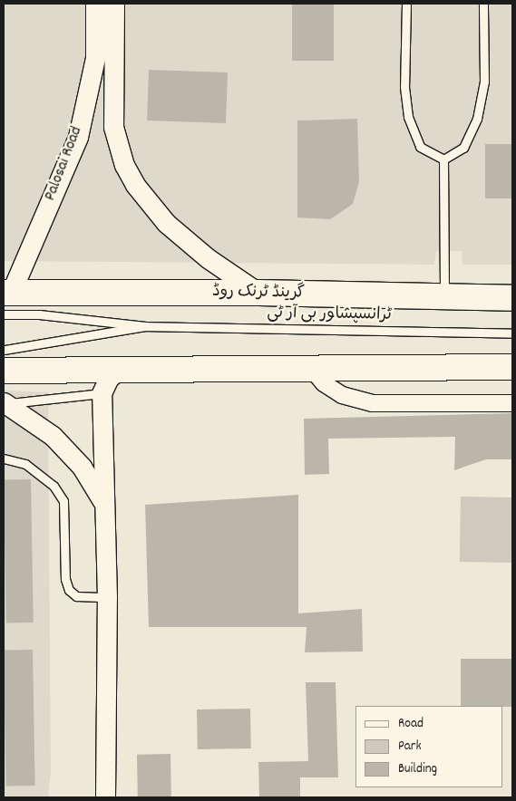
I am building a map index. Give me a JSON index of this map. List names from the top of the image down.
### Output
{
  "streets": {
    "highway": ["گرینڈ ٹرنک روڈ"],
    "street": ["Palosai Road"],
    "lane": ["ٹرانسپشاور بی آر ٹی"]
  },
  "crossings": [
    ["Palosai Road", "گرینڈ ٹرنک روڈ"],
    ["Palosai Road", "ٹرانسپشاور بی آر ٹی"],
    ["گرینڈ ٹرنک روڈ", "ٹرانسپشاور بی آر ٹی"]
  ],
  "legend": ["Road", "Park", "Building"]
}
